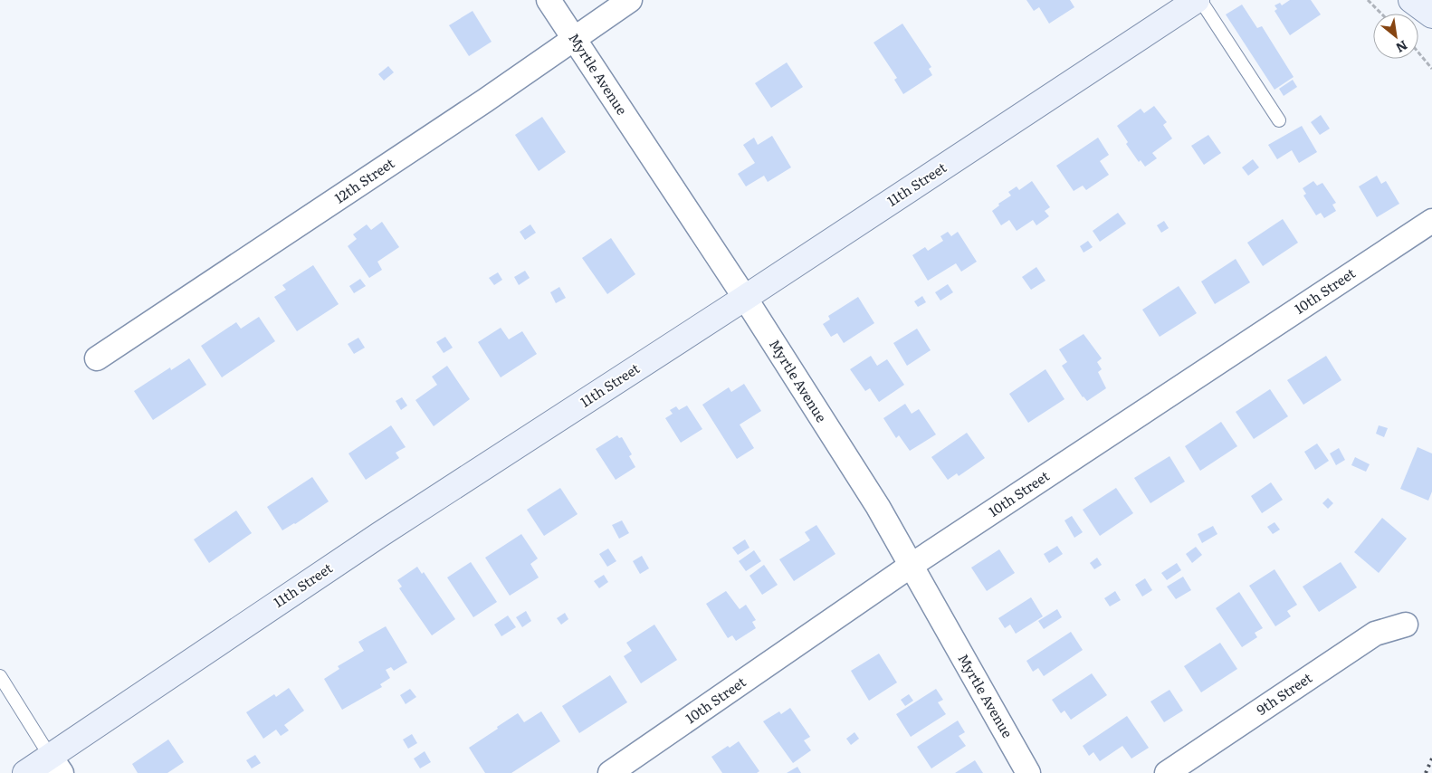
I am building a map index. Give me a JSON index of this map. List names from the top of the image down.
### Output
{
  "streets": {
    "main road": ["11th Street"],
    "street": [
      "Myrtle Avenue",
      "12th Street",
      "10th Street",
      "9th Street"
    ]
  },
  "crossings": [
    ["Myrtle Avenue", "12th Street"],
    ["Myrtle Avenue", "11th Street"],
    ["Myrtle Avenue", "10th Street"]
  ],
  "north": "bottom right"
}
